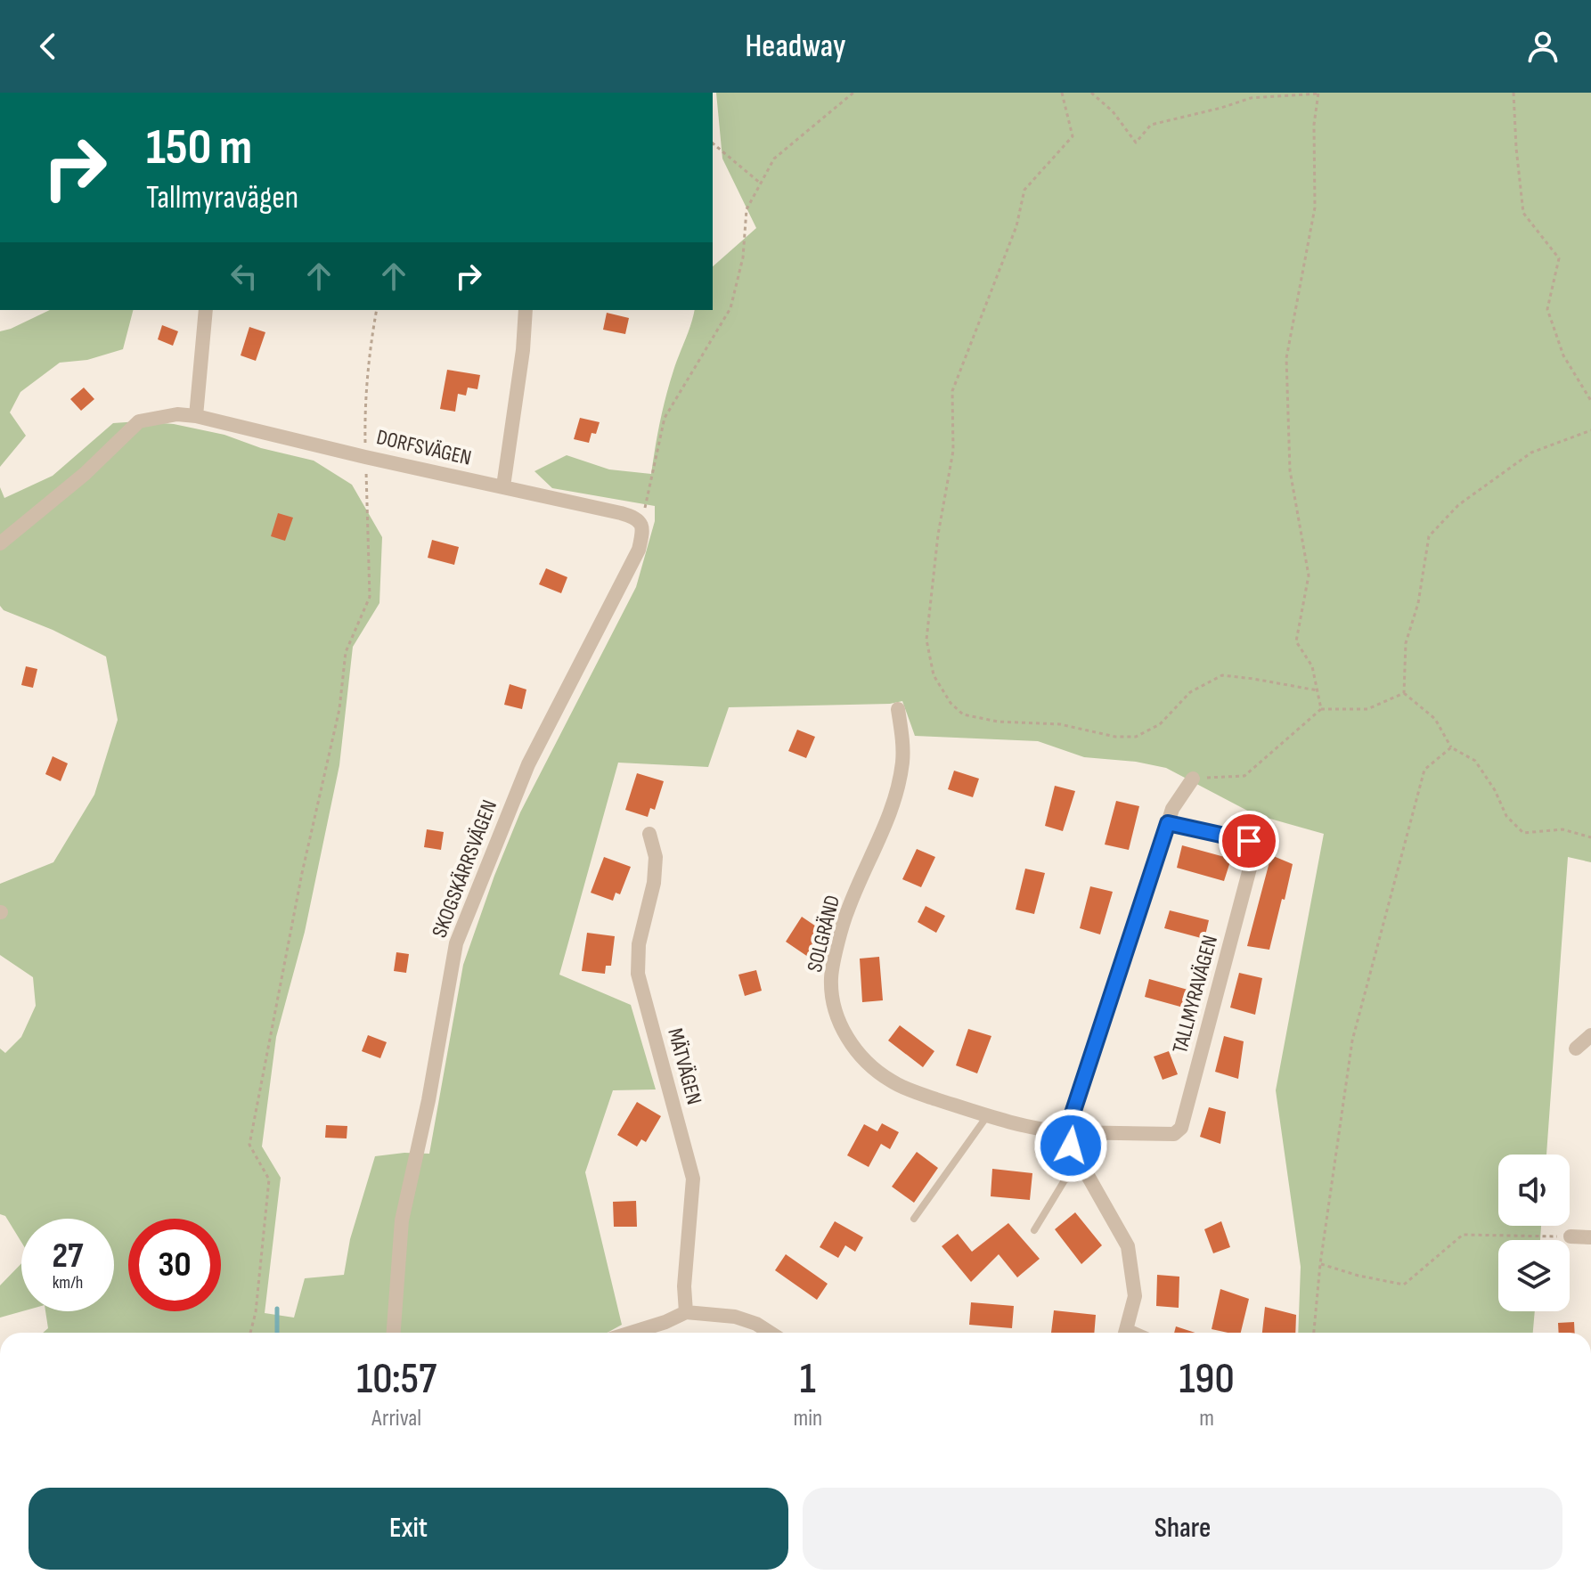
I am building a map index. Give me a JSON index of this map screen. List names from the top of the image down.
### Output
{
  "streets": {
    "street": [
      "DORFSVÄGEN",
      "SKOGSKÄRRSVÄGEN",
      "SOLGRÄND",
      "TALLMYRAVÄGEN",
      "MÄTVÄGEN"
    ]
  },
  "crossings": [
    ["DORFSVÄGEN", "SKOGSKÄRRSVÄGEN"],
    ["SOLGRÄND", "TALLMYRAVÄGEN"]
  ],
  "page": {
    "header": "Headway",
    "turn": ["150 m", "Tallmyravägen"],
    "speed": "27 km/h",
    "limit": "30",
    "eta": [
      "10:57",
      "Arrival",
      "1",
      "min",
      "190",
      "m"
    ],
    "buttons": ["Exit", "Share"]
  }
}
